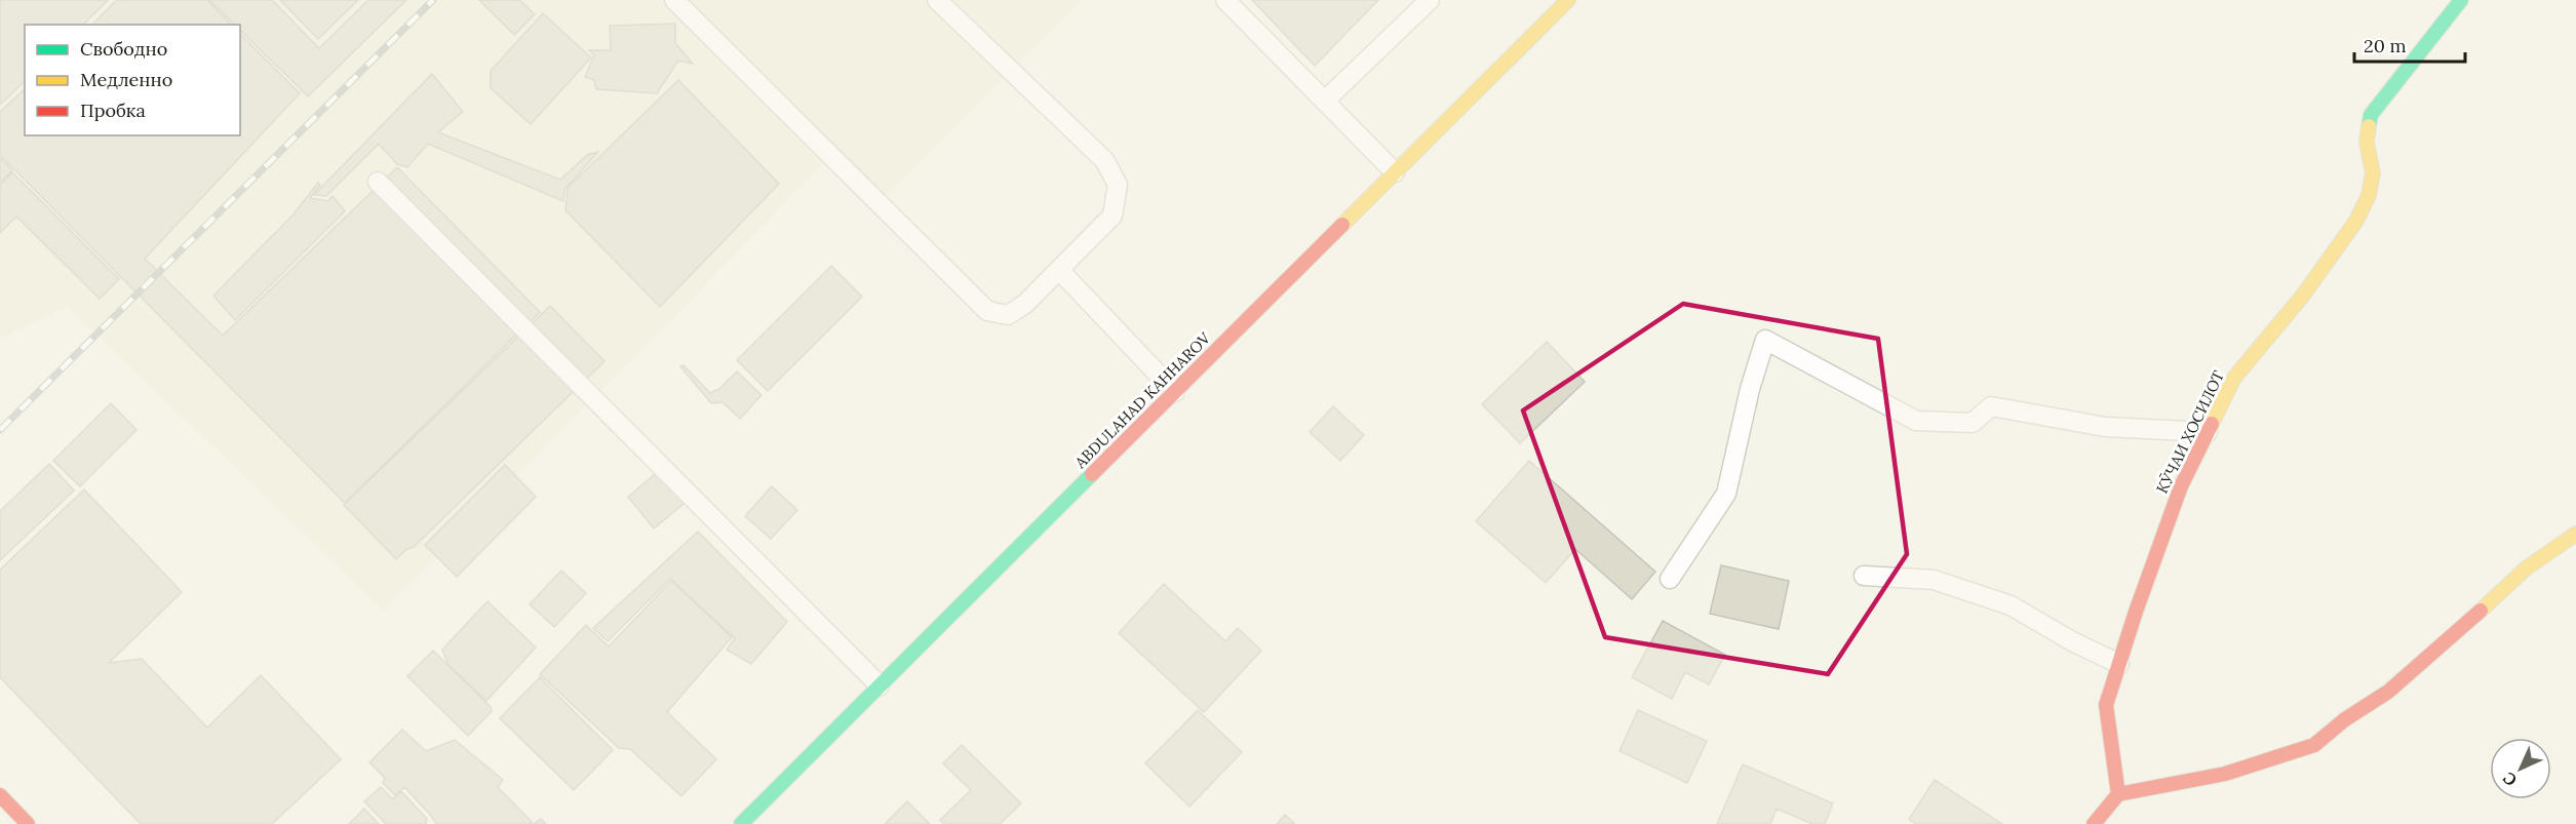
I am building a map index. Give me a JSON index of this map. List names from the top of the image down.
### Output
{
  "streets": {
    "street": ["ABDULAHAD KAHHAROV", "КӮЧАИ ХОСИЛОТ"]
  },
  "legend": ["Свободно", "Медленно", "Пробка"],
  "scale_bar": "20 m",
  "north": "bottom left"
}
